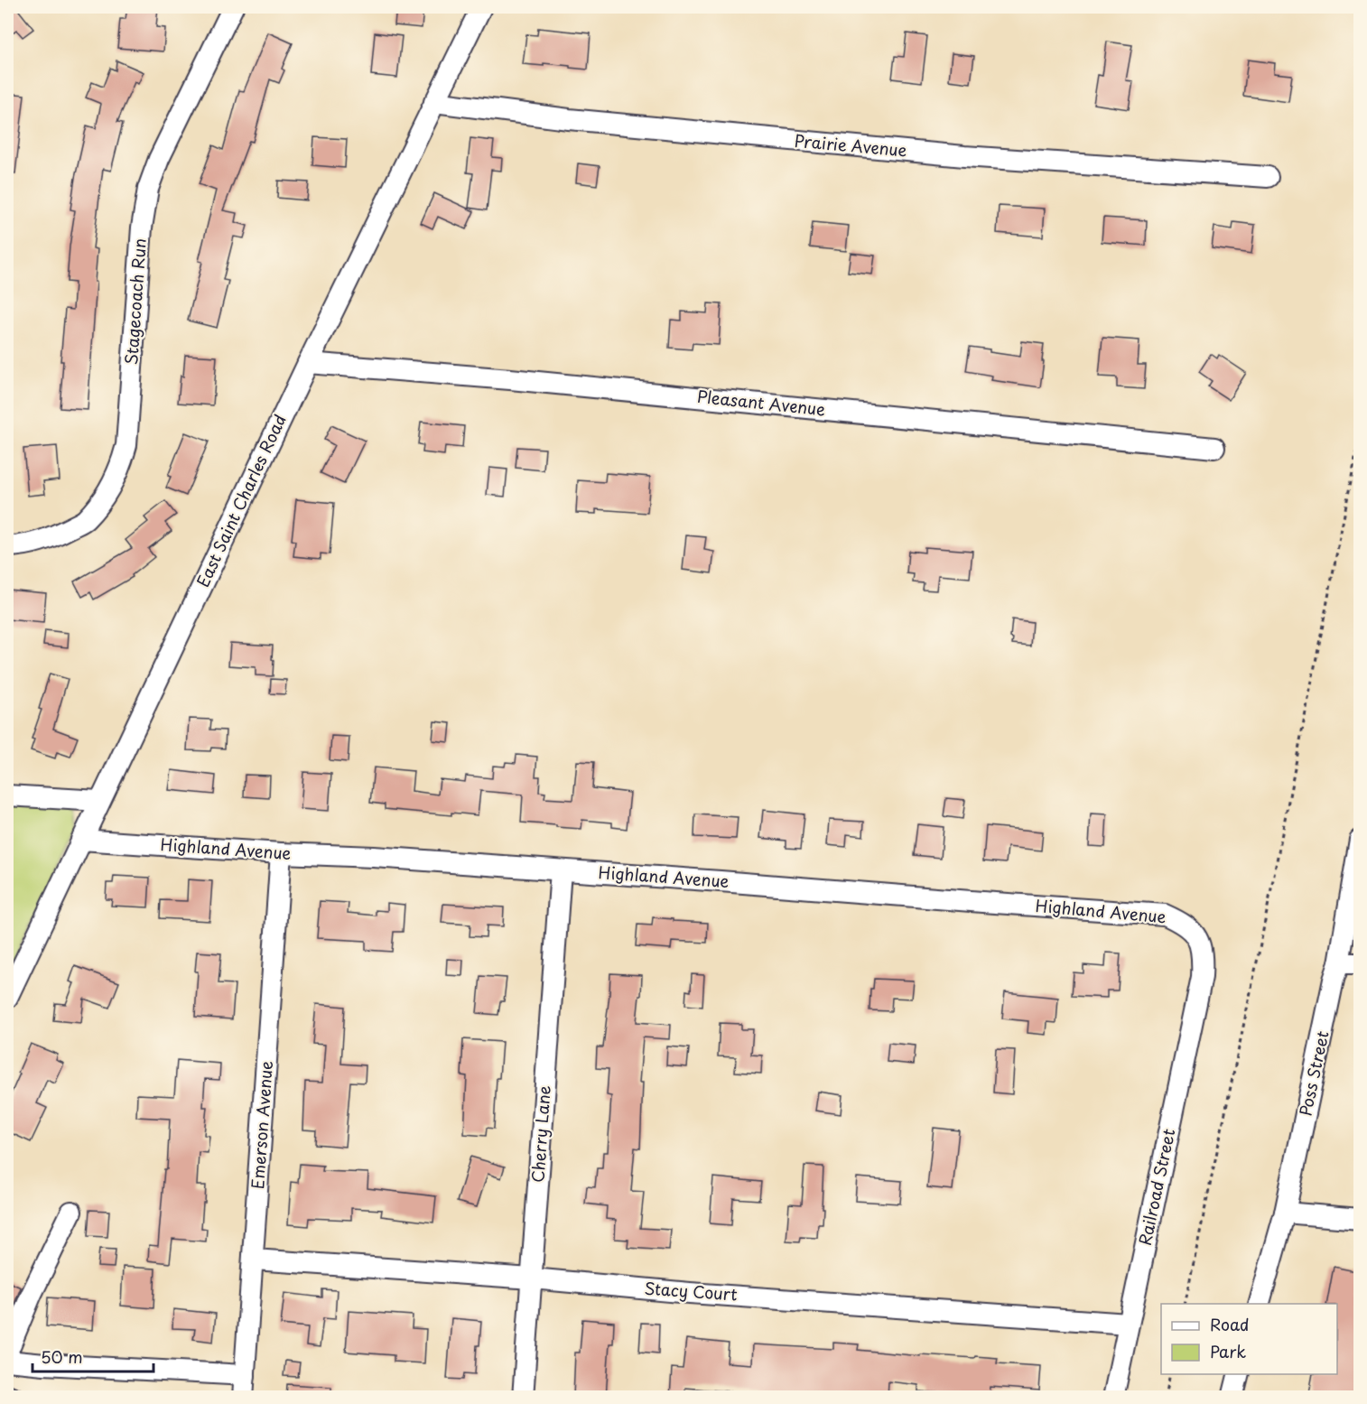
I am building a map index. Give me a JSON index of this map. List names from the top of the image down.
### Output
{
  "streets": {
    "street": [
      "Prairie Avenue",
      "Stagecoach Run",
      "Pleasant Avenue",
      "East Saint Charles Road",
      "Highland Avenue",
      "Poss Street",
      "Emerson Avenue",
      "Cherry Lane",
      "Railroad Street",
      "Stacy Court"
    ]
  },
  "crossings": [
    ["Prairie Avenue", "East Saint Charles Road"],
    ["Pleasant Avenue", "East Saint Charles Road"],
    ["East Saint Charles Road", "Highland Avenue"],
    ["Highland Avenue", "Emerson Avenue"],
    ["Highland Avenue", "Cherry Lane"],
    ["Highland Avenue", "Railroad Street"],
    ["Emerson Avenue", "Stacy Court"],
    ["Cherry Lane", "Stacy Court"],
    ["Railroad Street", "Stacy Court"]
  ],
  "legend": ["Road", "Park"],
  "scale_bar": "50 m"
}
